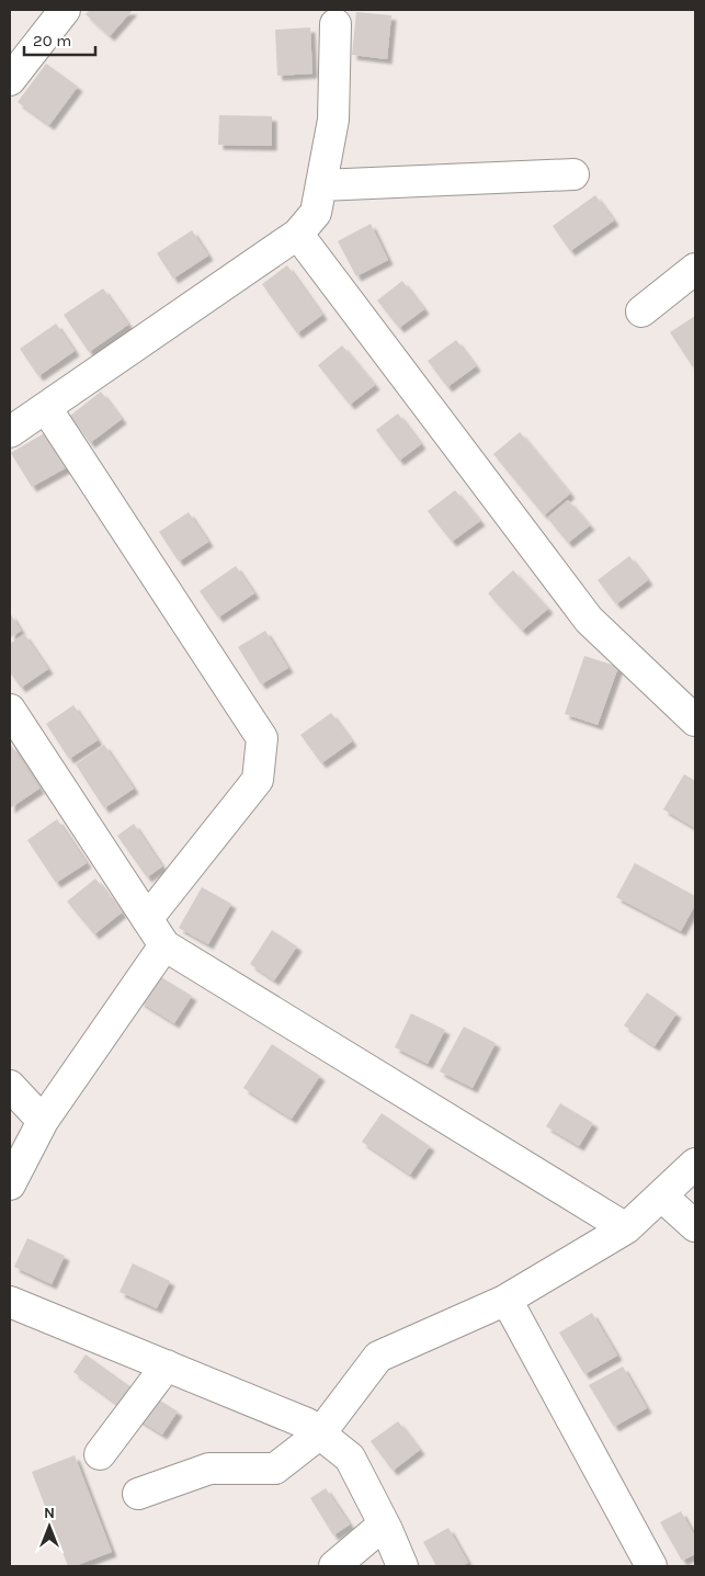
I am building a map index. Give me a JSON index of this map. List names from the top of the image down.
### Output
{
  "scale_bar": "20 m",
  "north": "top"
}
